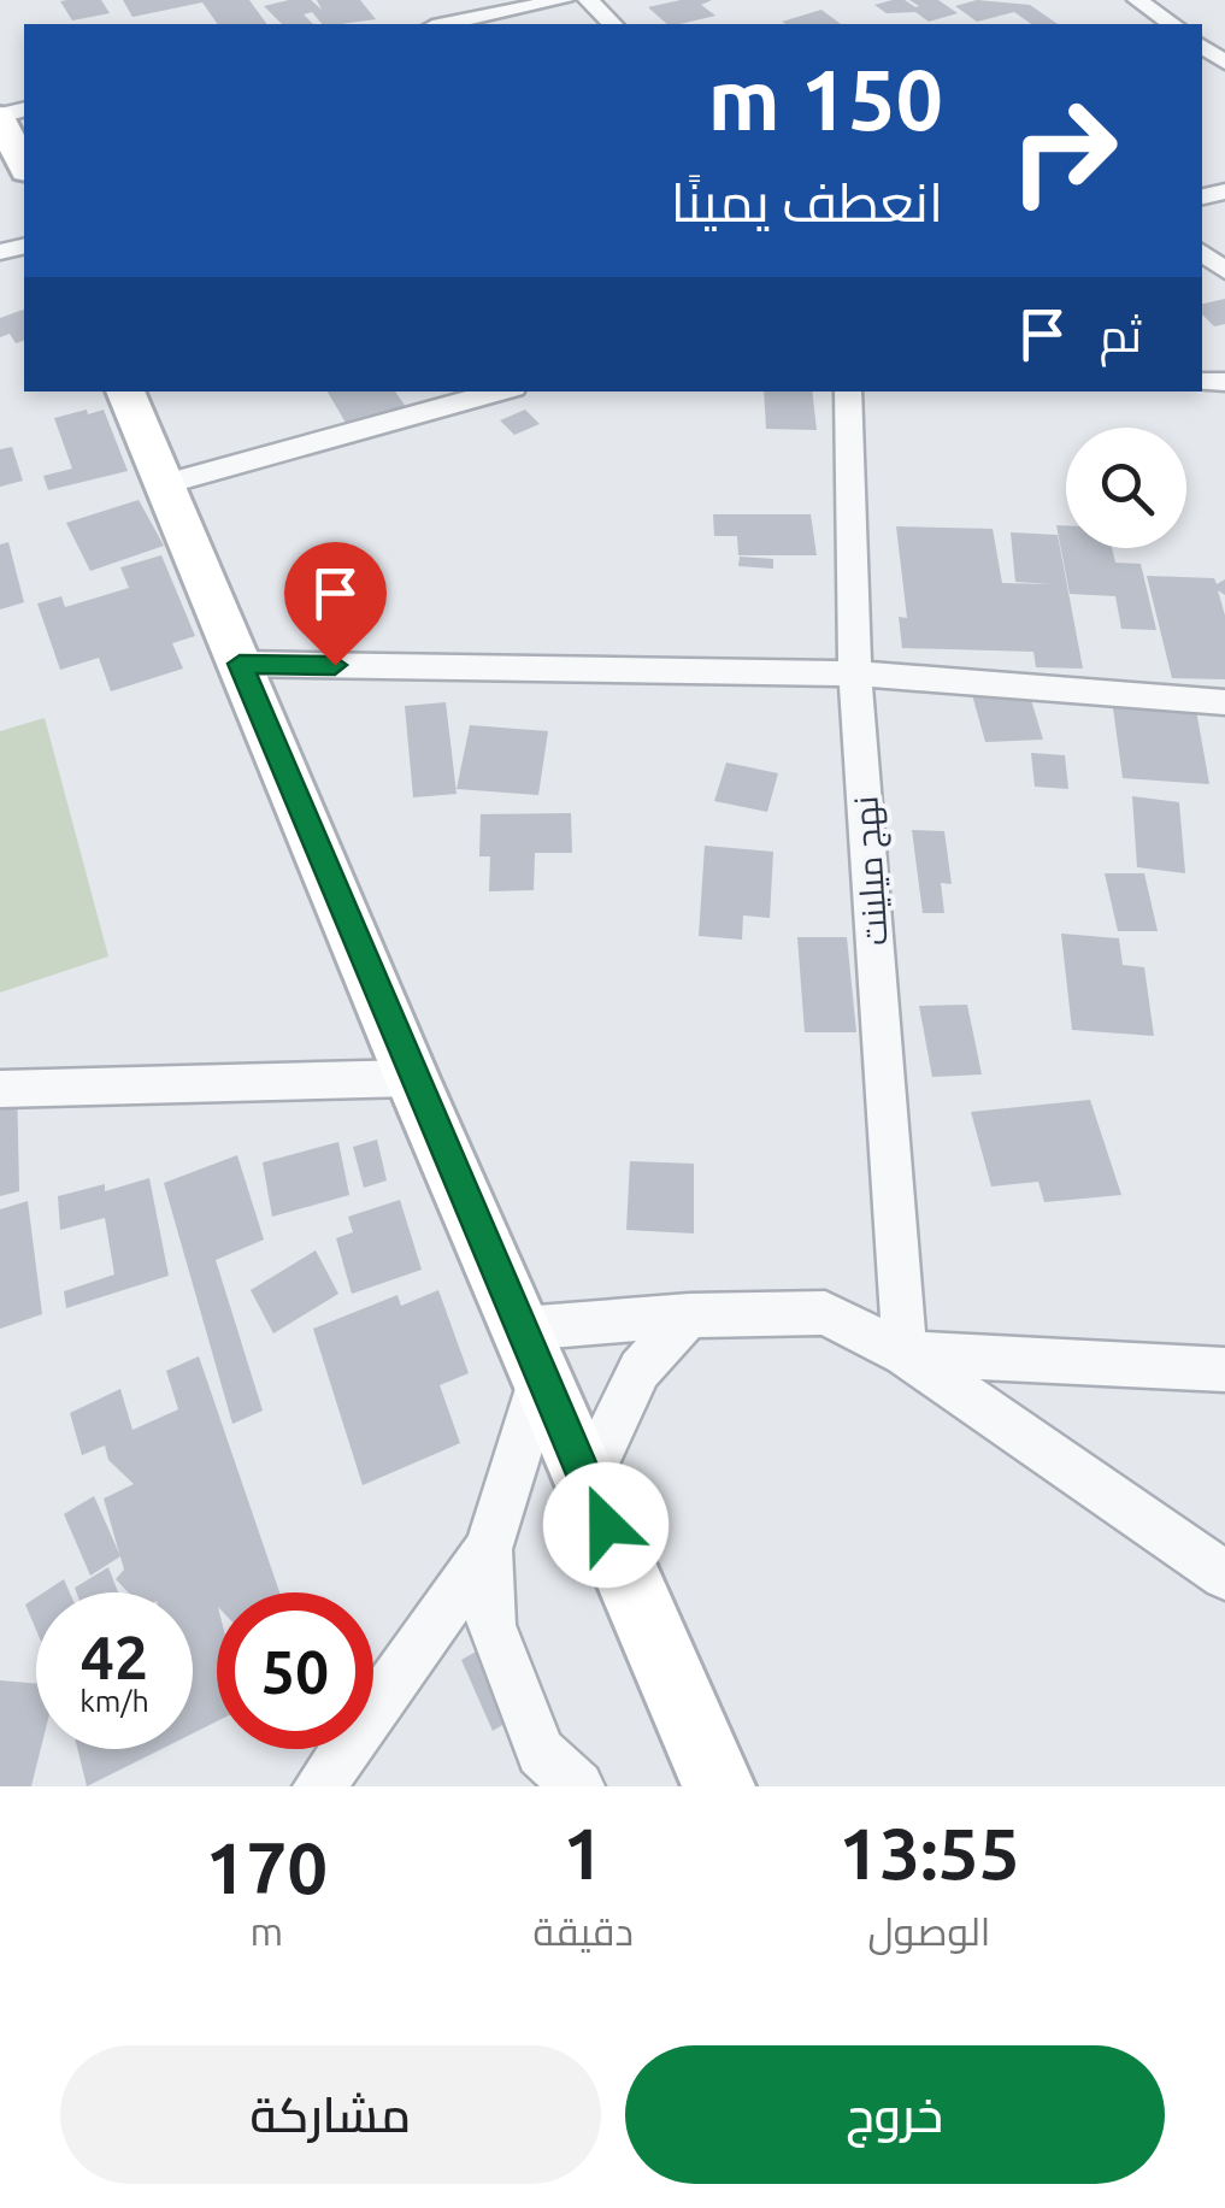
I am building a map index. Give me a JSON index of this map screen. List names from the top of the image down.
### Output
{
  "streets": {
    "street": ["نهج ميلينت"]
  },
  "page": {
    "turn": ["150 m", "انعطف يمينًا"],
    "then": "ثم",
    "speed": "42 km/h",
    "limit": "50",
    "eta": [
      "13:55",
      "الوصول",
      "1",
      "دقيقة",
      "170",
      "m"
    ],
    "buttons": ["خروج", "مشاركة"]
  }
}
